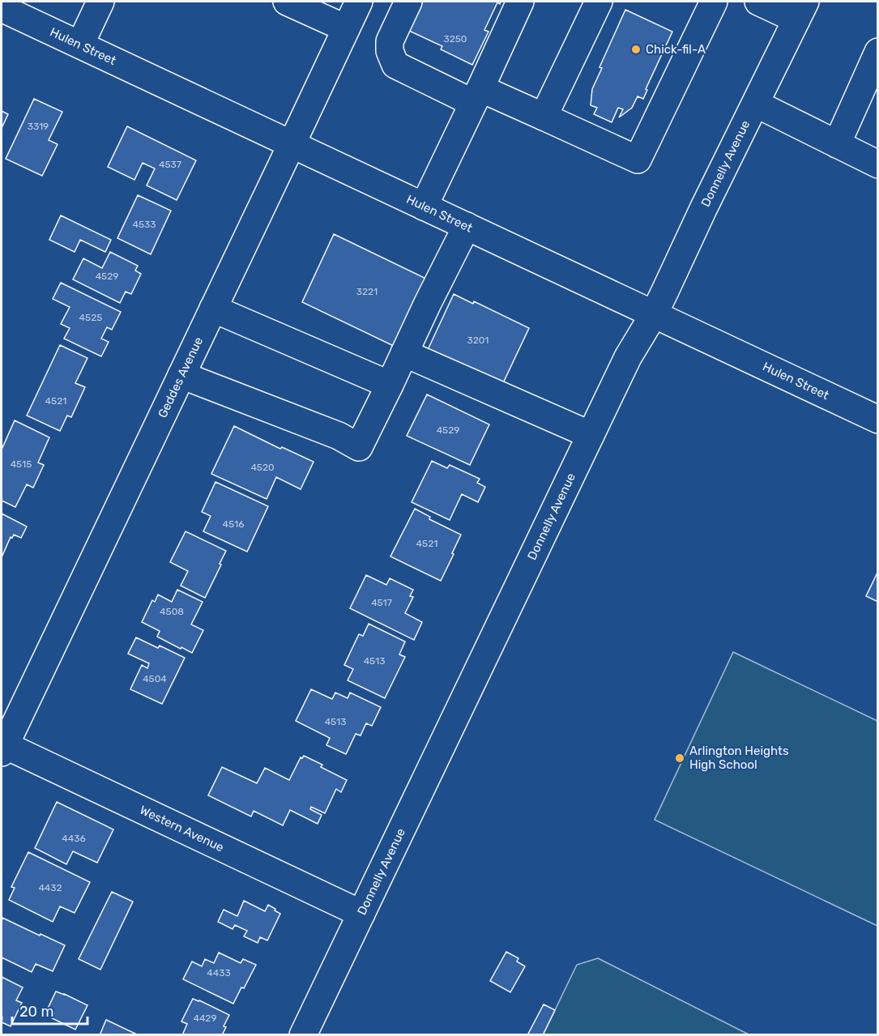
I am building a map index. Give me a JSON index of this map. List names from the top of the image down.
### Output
{
  "streets": {
    "street": [
      "Hulen Street",
      "Donnelly Avenue",
      "Geddes Avenue",
      "Western Avenue"
    ]
  },
  "crossings": [
    ["Hulen Street", "Donnelly Avenue"],
    ["Hulen Street", "Geddes Avenue"],
    ["Donnelly Avenue", "Western Avenue"],
    ["Geddes Avenue", "Western Avenue"]
  ],
  "places": ["Chick-fil-A", "Arlington Heights High School"],
  "house_numbers": [
    "3250",
    "3319",
    "4537",
    "4533",
    "4529",
    "3221",
    "4525",
    "3201",
    "4521",
    "4529",
    "4515",
    "4520",
    "4516",
    "4521",
    "4517",
    "4508",
    "4513",
    "4504",
    "4513",
    "4436",
    "4432",
    "4433",
    "4429"
  ],
  "scale_bar": "20 m"
}
